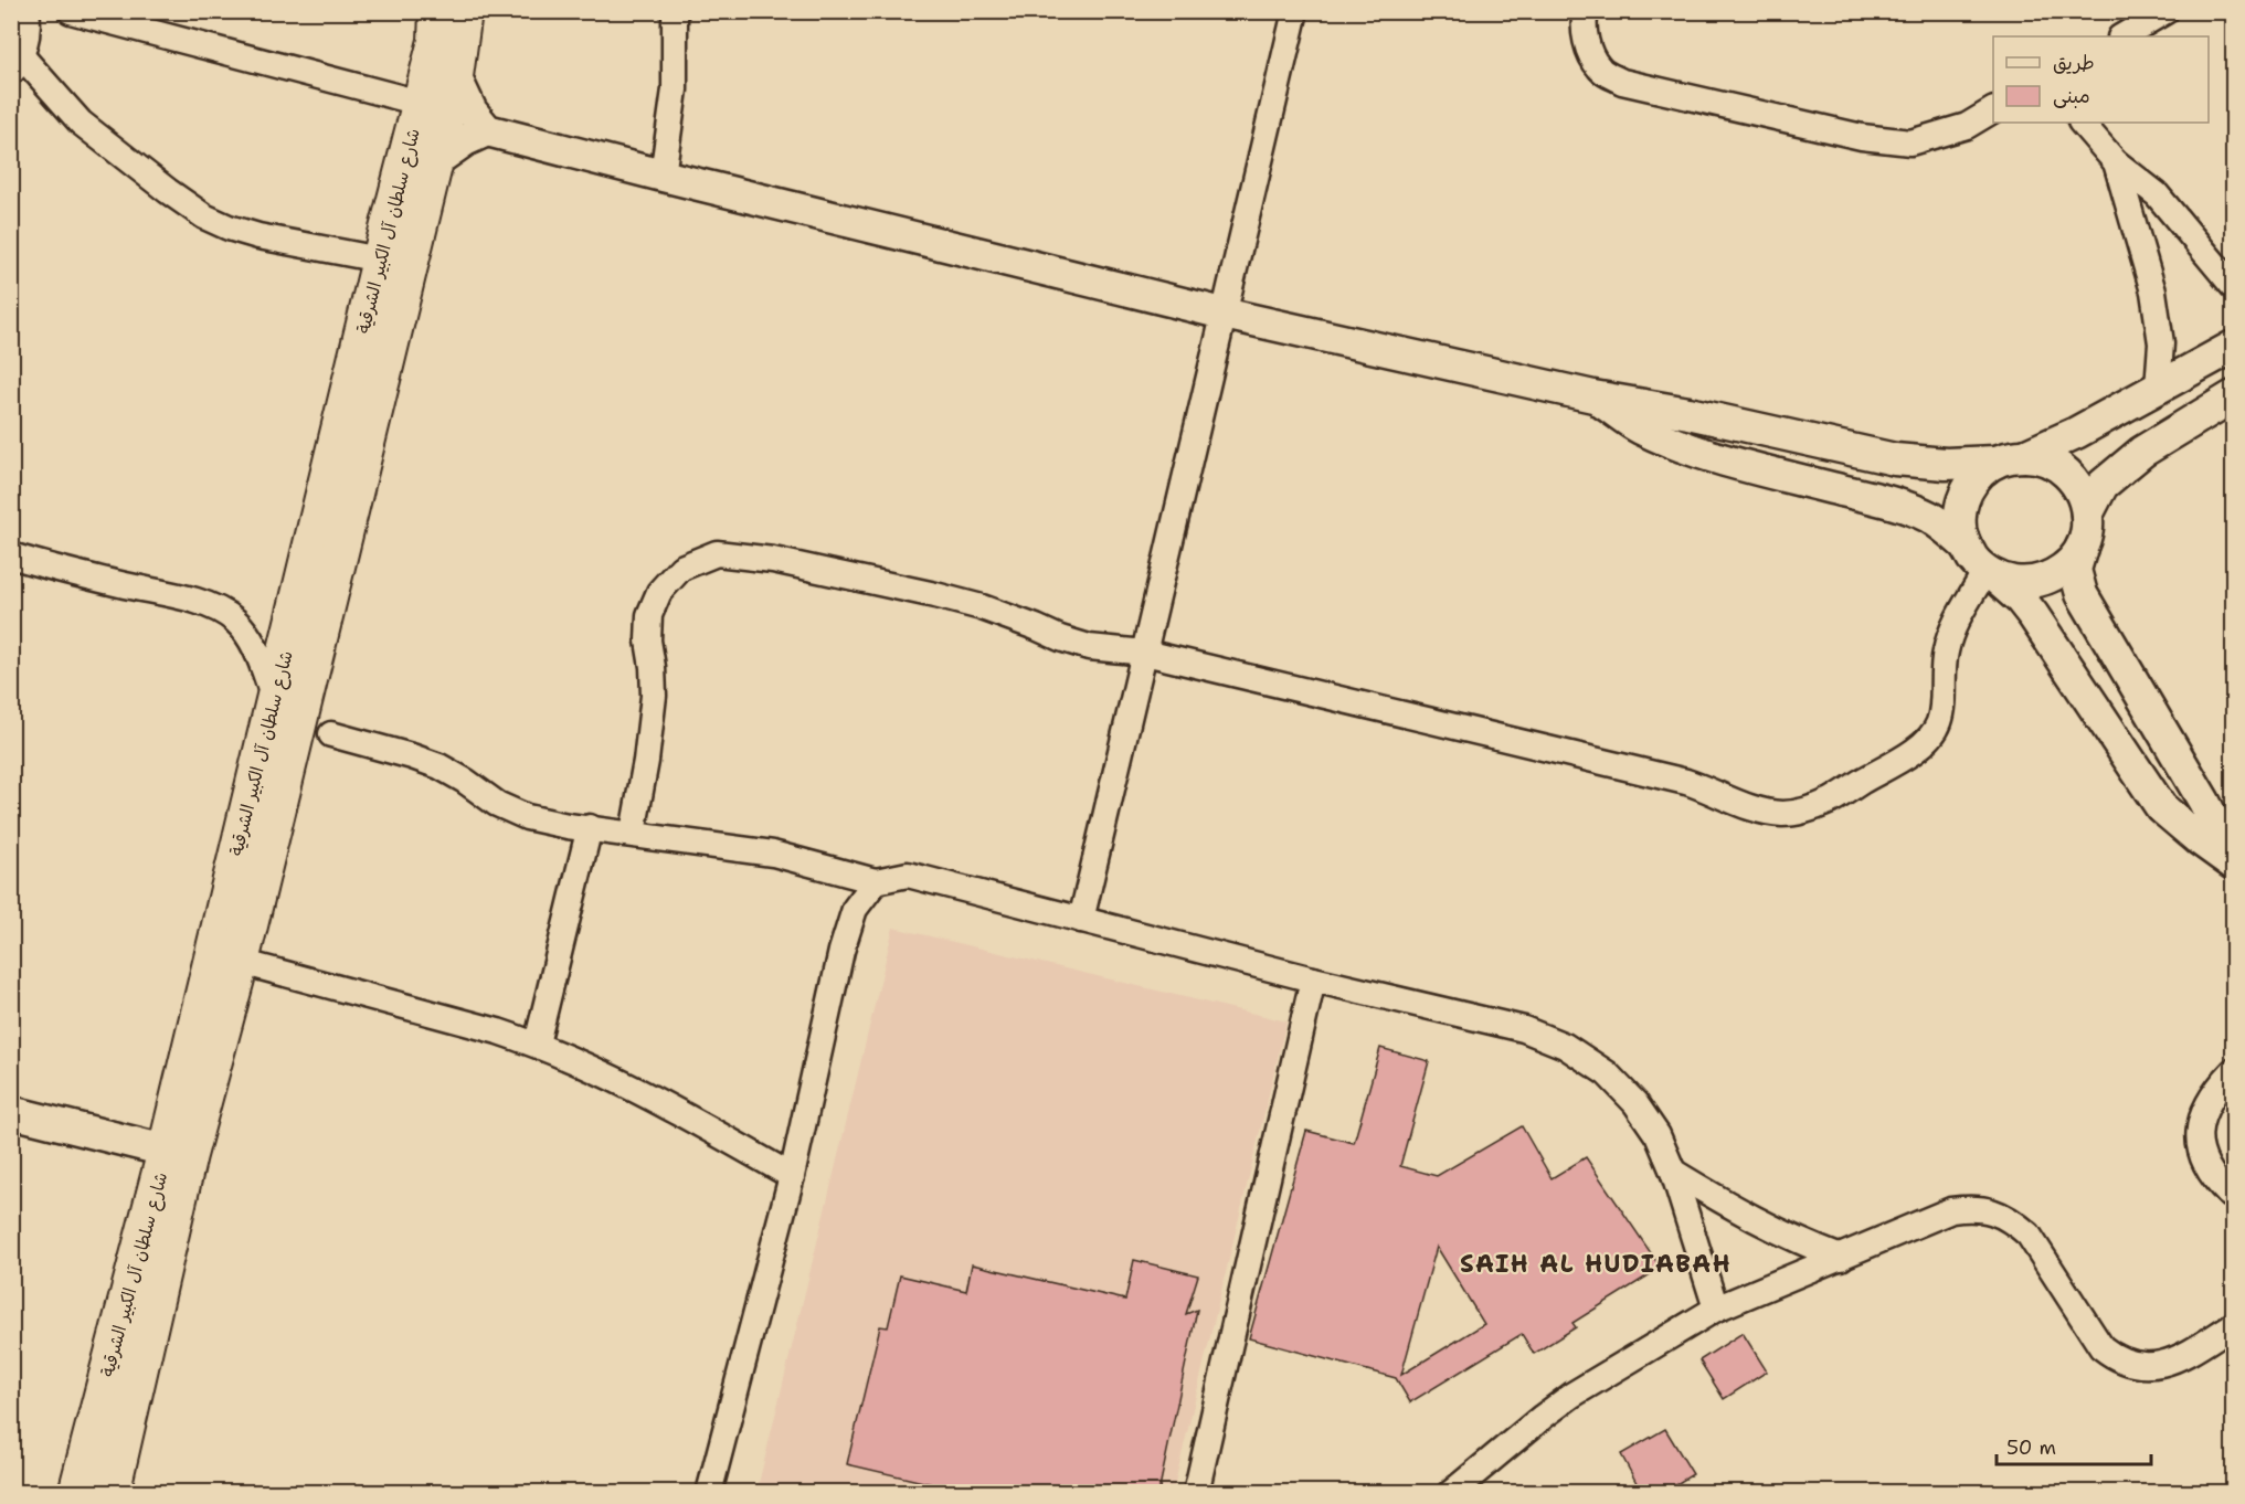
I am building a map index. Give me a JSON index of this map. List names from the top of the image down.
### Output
{
  "streets": {
    "main road": ["شارع سلطان آل الكبير الشرقية"]
  },
  "districts": ["SAIH AL HUDIABAH"],
  "legend": ["طريق", "مبنى"],
  "scale_bar": "50 m"
}
